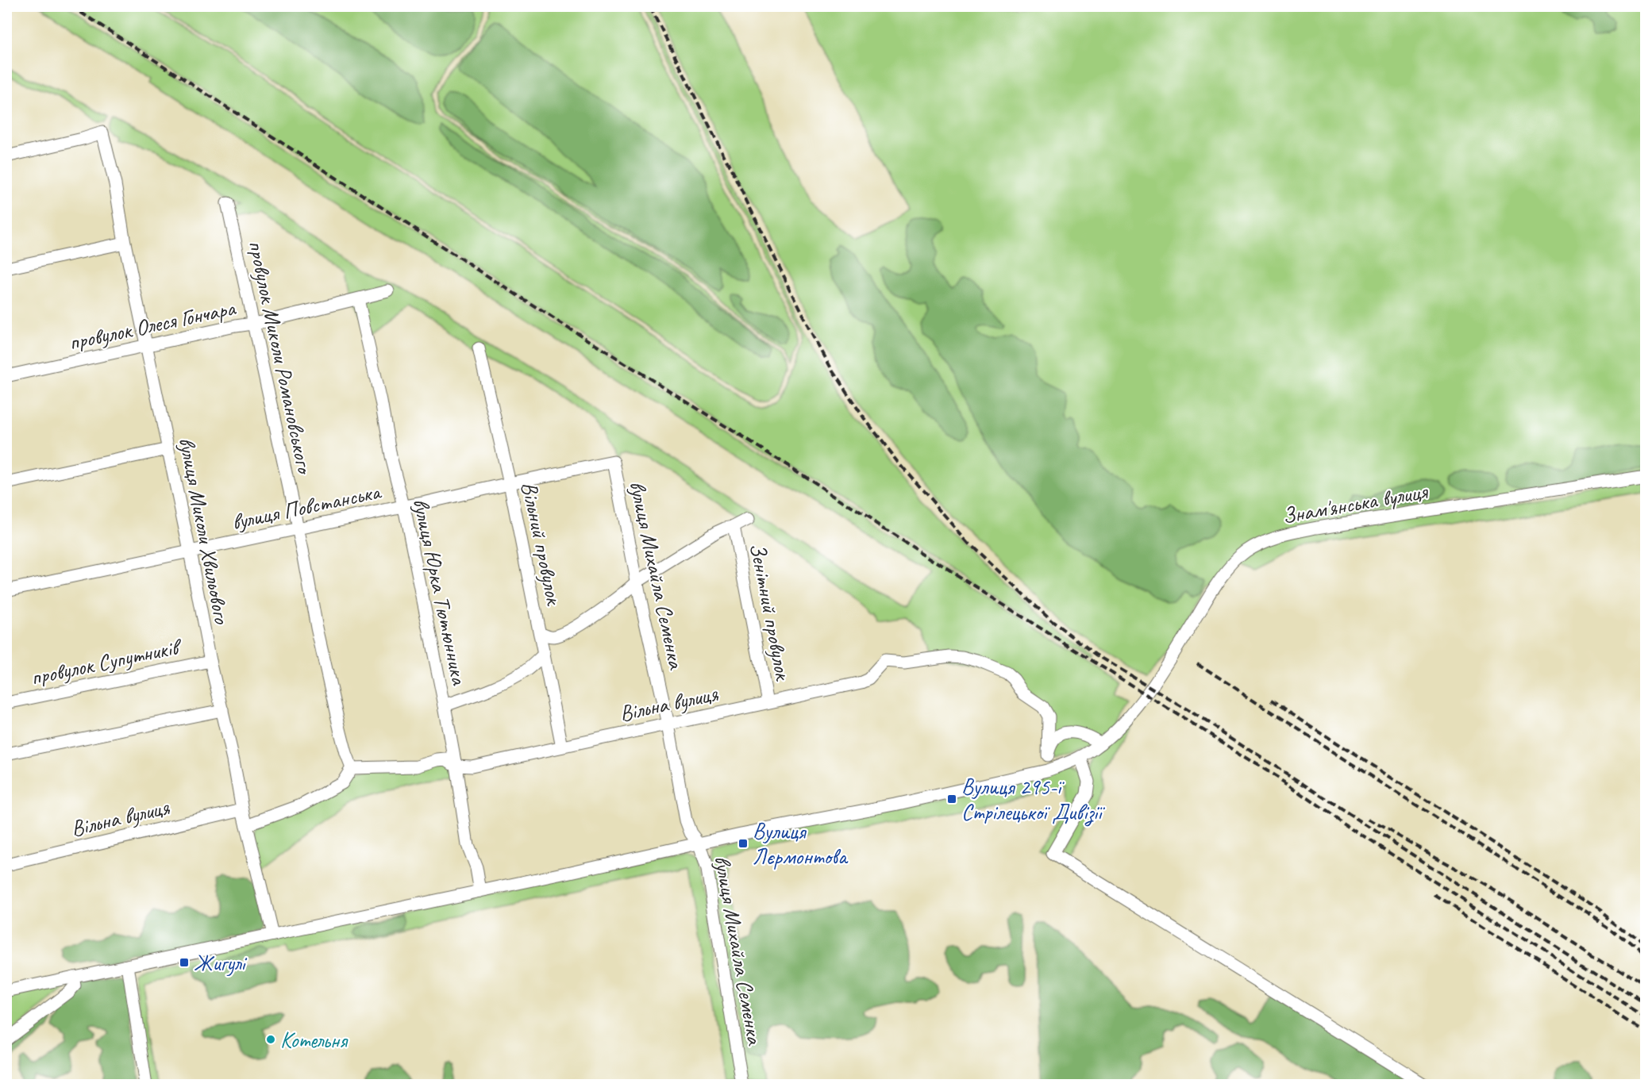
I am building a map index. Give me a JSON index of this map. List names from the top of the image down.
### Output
{
  "streets": {
    "street": [
      "провулок Олеся Гончара",
      "провулок Миколи Романовського",
      "Знам'янська вулиця",
      "вулиця Повстанська",
      "вулиця Миколи Хвильового",
      "Вільний провулок",
      "вулиця Михайла Семенка",
      "вулиця Юрка Тютюнника",
      "Зенітний провулок",
      "провулок Супутників",
      "Вільна вулиця"
    ]
  },
  "crossings": [
    ["провулок Олеся Гончара", "провулок Миколи Романовського"],
    ["провулок Олеся Гончара", "вулиця Миколи Хвильового"],
    ["провулок Олеся Гончара", "вулиця Юрка Тютюнника"],
    ["провулок Миколи Романовського", "вулиця Повстанська"],
    ["провулок Миколи Романовського", "Вільна вулиця"],
    ["Знам'янська вулиця", "вулиця Миколи Хвильового"],
    ["Знам'янська вулиця", "вулиця Михайла Семенка"],
    ["Знам'янська вулиця", "вулиця Юрка Тютюнника"],
    ["Знам'янська вулиця", "Вільна вулиця"],
    ["вулиця Повстанська", "вулиця Миколи Хвильового"],
    ["вулиця Повстанська", "Вільний провулок"],
    ["вулиця Повстанська", "вулиця Михайла Семенка"],
    ["вулиця Повстанська", "вулиця Юрка Тютюнника"],
    ["вулиця Миколи Хвильового", "провулок Супутників"],
    ["вулиця Миколи Хвильового", "Вільна вулиця"],
    ["Вільний провулок", "Вільна вулиця"],
    ["вулиця Михайла Семенка", "Вільна вулиця"],
    ["вулиця Юрка Тютюнника", "Вільна вулиця"],
    ["Зенітний провулок", "Вільна вулиця"]
  ],
  "places": {
    "transit": ["Вулиця 295-ї Стрілецької Дивізії", "Вулиця Лєрмонтова", "Жигулі"],
    "other": ["Котельня"]
  }
}
